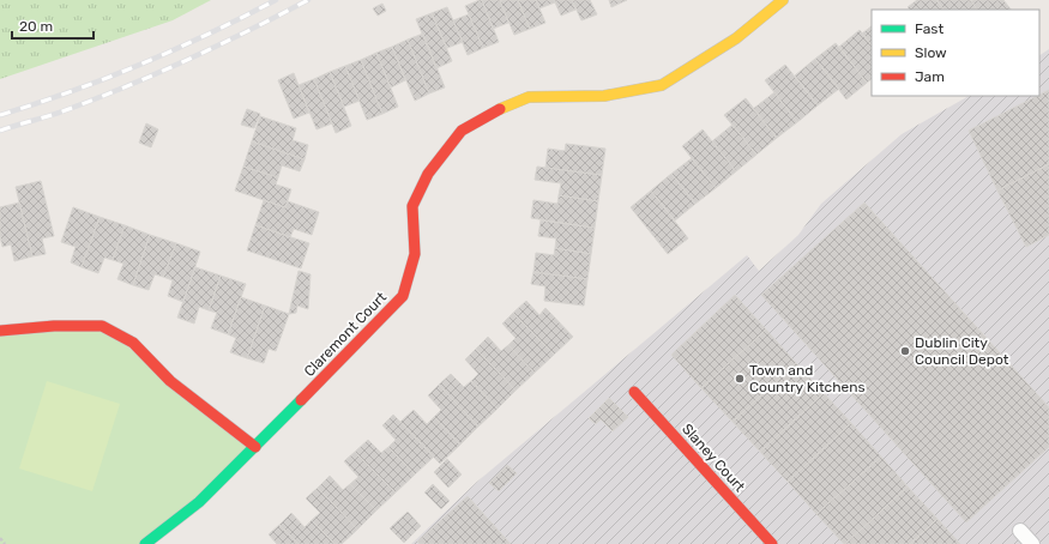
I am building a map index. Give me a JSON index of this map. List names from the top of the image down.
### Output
{
  "streets": {
    "street": ["Claremont Court", "Slaney Court"]
  },
  "places": ["Dublin City Council Depot", "Town and Country Kitchens"],
  "legend": ["Fast", "Slow", "Jam"],
  "scale_bar": "20 m"
}
